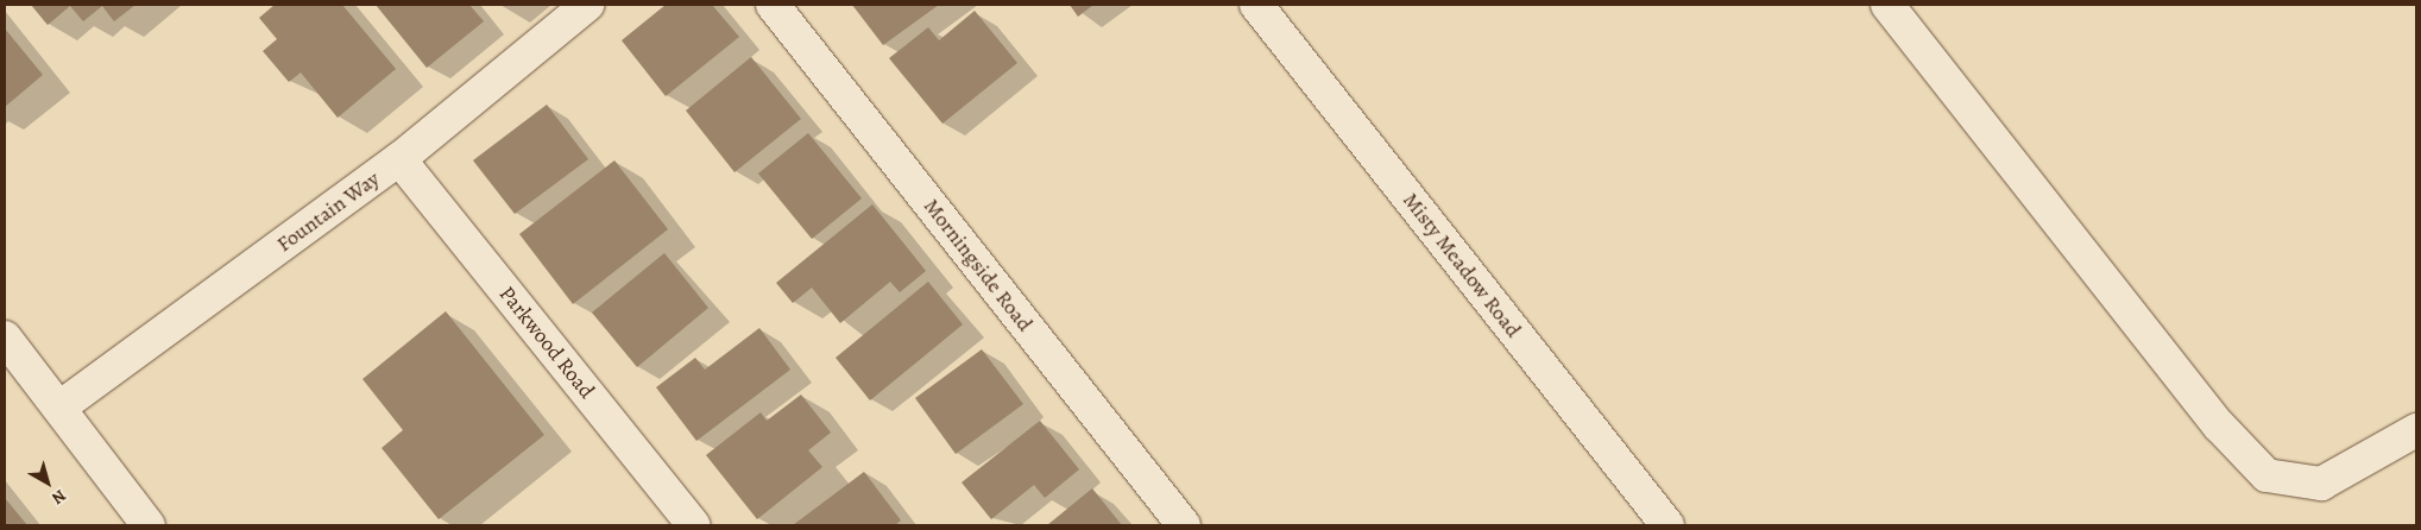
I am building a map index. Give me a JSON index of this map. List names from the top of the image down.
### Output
{
  "streets": {
    "street": [
      "Fountain Way",
      "Morningside Road",
      "Misty Meadow Road",
      "Parkwood Road"
    ]
  },
  "crossings": [
    ["Fountain Way", "Parkwood Road"]
  ],
  "north": "bottom right"
}
